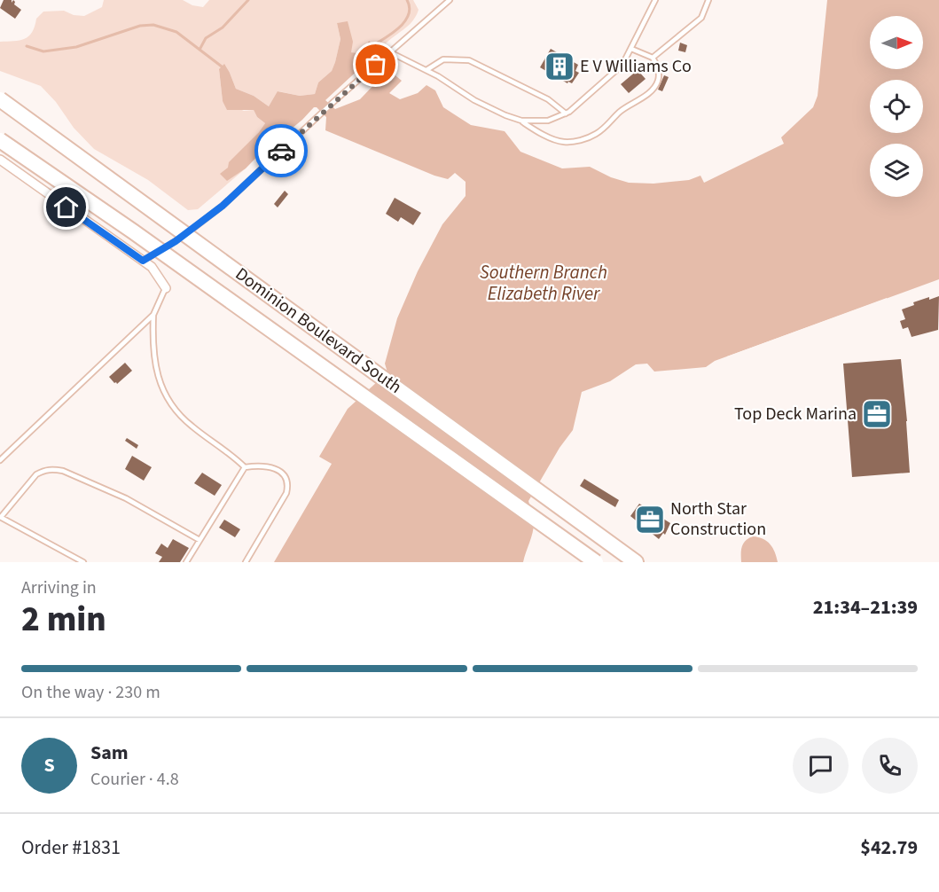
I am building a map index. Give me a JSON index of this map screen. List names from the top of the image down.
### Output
{
  "streets": {
    "highway": ["Dominion Boulevard South"]
  },
  "water": ["Southern Branch Elizabeth River"],
  "places": {
    "building": ["E V Williams Co"],
    "office": ["Top Deck Marina", "North Star Construction"]
  },
  "north": "right",
  "page": {
    "heading": ["2 min", "Arriving in", "21:34–21:39"],
    "panel": [
      "Sam",
      "Courier · 4.8",
      "Order #1831",
      "$42.79"
    ],
    "bar": "On the way · 230 m",
    "round": "S"
  }
}
